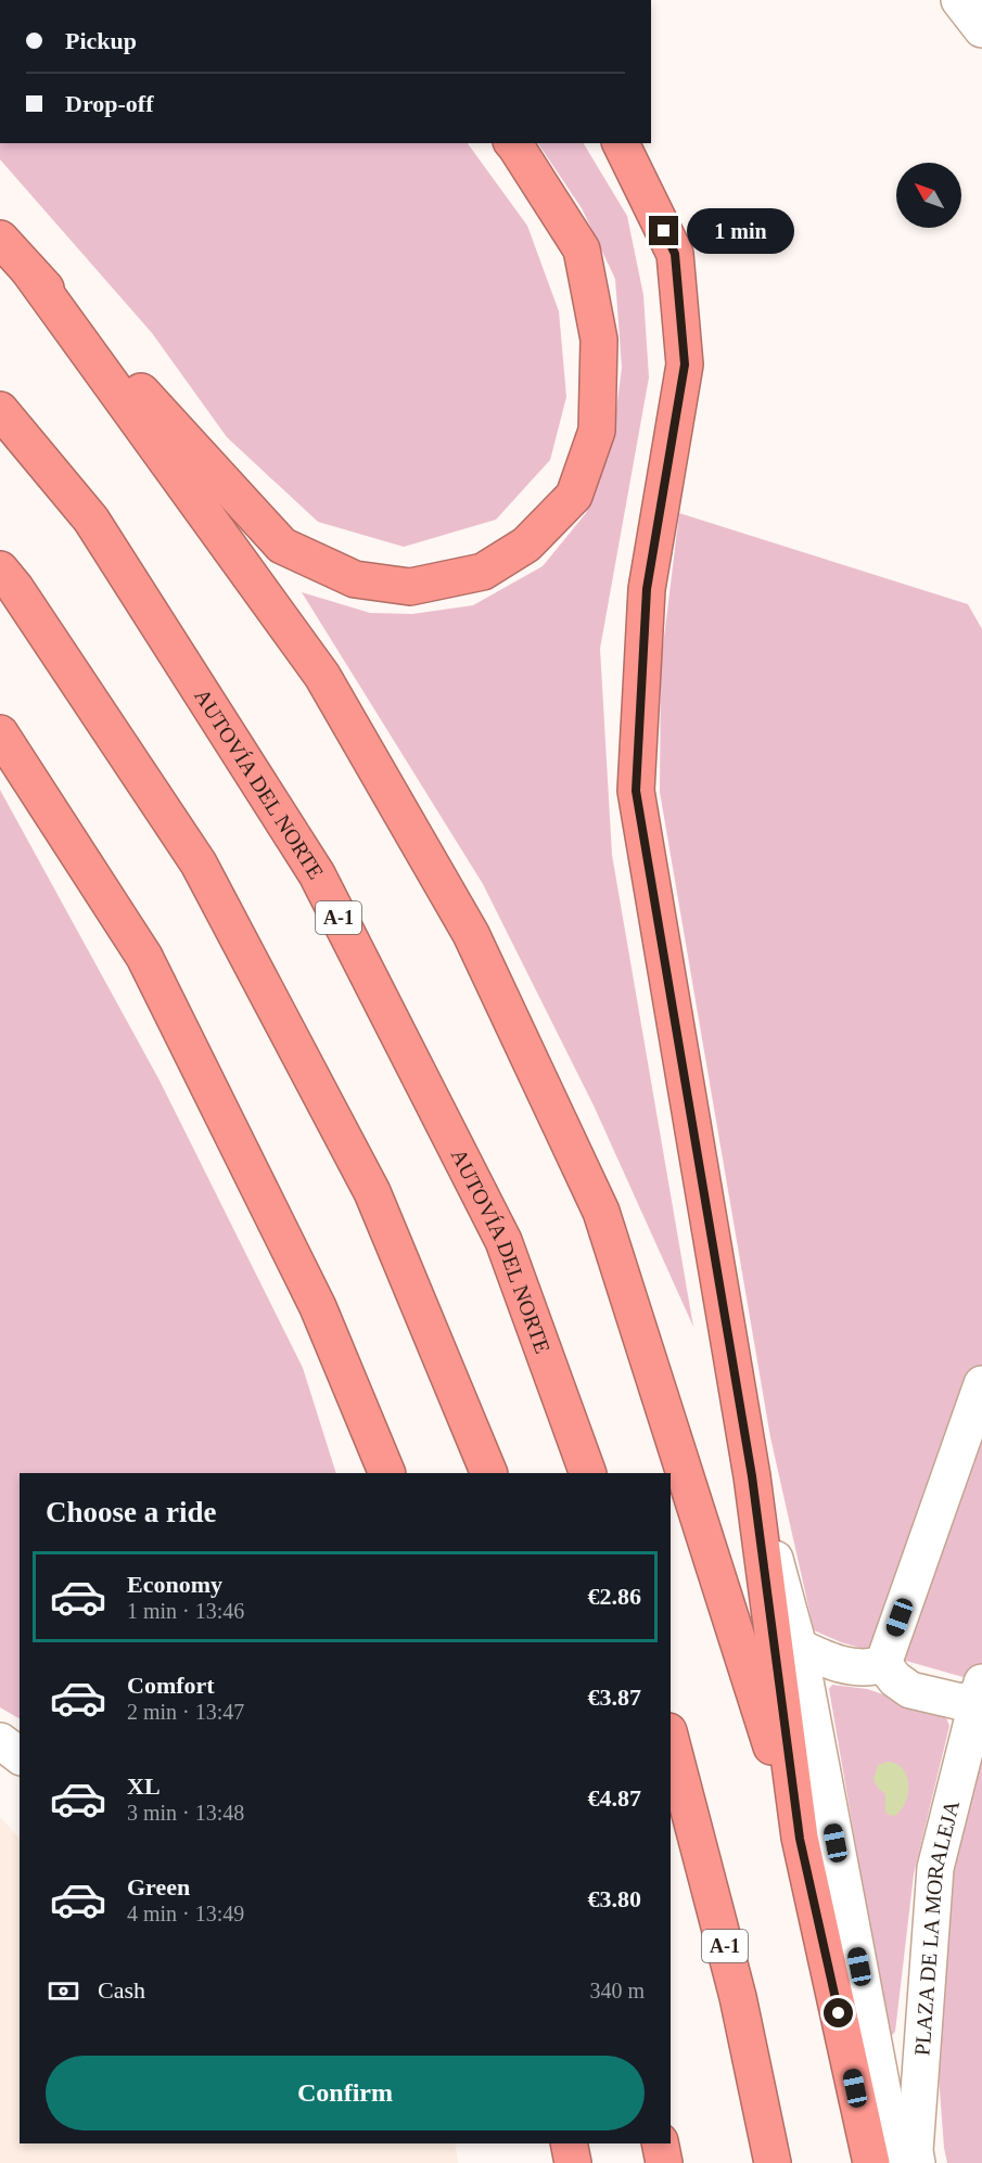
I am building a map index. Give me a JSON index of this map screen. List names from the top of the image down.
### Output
{
  "streets": {
    "highway": ["AUTOVÍA DEL NORTE", "A-1"],
    "street": ["PLAZA DE LA MORALEJA"]
  },
  "north": "top left",
  "page": {
    "banner": ["Pickup", "Drop-off"],
    "bubble": "1 min",
    "heading": "Choose a ride",
    "list": [
      {
        "name": "Economy",
        "note": "1 min · 13:46",
        "value": "€2.86"
      },
      {
        "name": "Comfort",
        "note": "2 min · 13:47",
        "value": "€3.87"
      },
      {
        "name": "XL",
        "note": "3 min · 13:48",
        "value": "€4.87"
      },
      {
        "name": "Green",
        "note": "4 min · 13:49",
        "value": "€3.80"
      }
    ],
    "pay": ["Cash", "340 m"],
    "buttons": "Confirm"
  }
}
